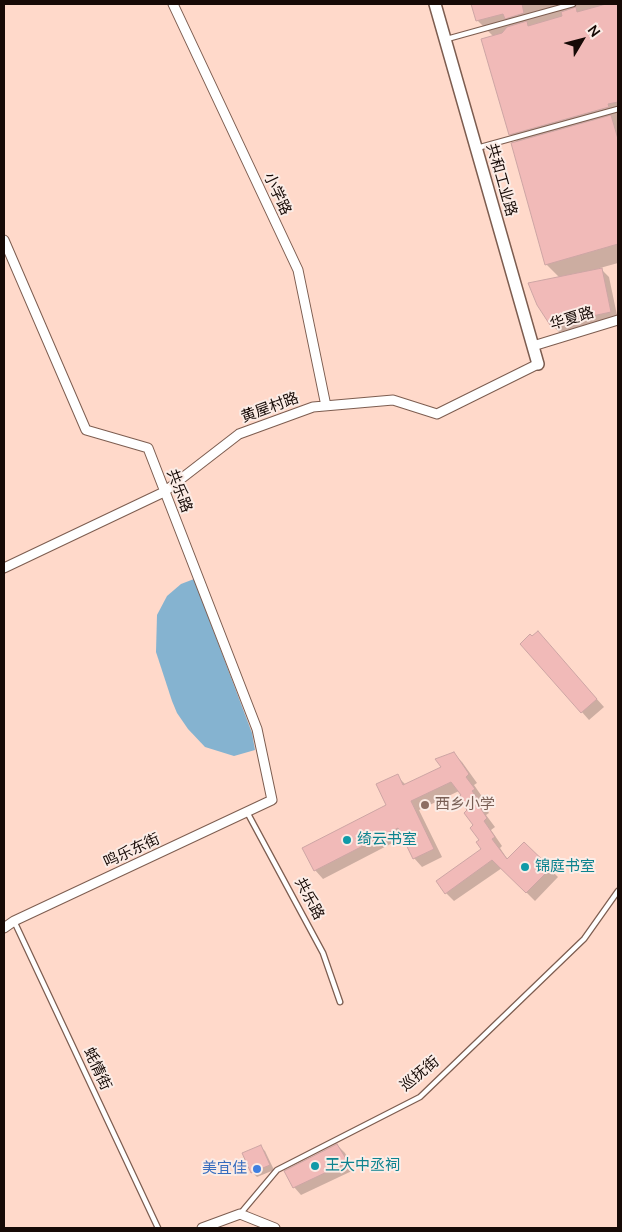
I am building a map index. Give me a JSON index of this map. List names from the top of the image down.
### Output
{
  "streets": {
    "street": [
      "共和工业路",
      "小学路",
      "华夏路",
      "黄屋村路",
      "共乐路",
      "鸣乐东街",
      "巡抚街"
    ],
    "lane": ["蚝情街"]
  },
  "crossings": [
    ["共和工业路", "华夏路"],
    ["共和工业路", "黄屋村路"],
    ["小学路", "黄屋村路"],
    ["黄屋村路", "共乐路"],
    ["共乐路", "鸣乐东街"],
    ["鸣乐东街", "蚝情街"]
  ],
  "places": [
    "西乡小学",
    "绮云书室",
    "锦庭书室",
    "王大中丞祠",
    "美宜佳"
  ],
  "north": "top right"
}
